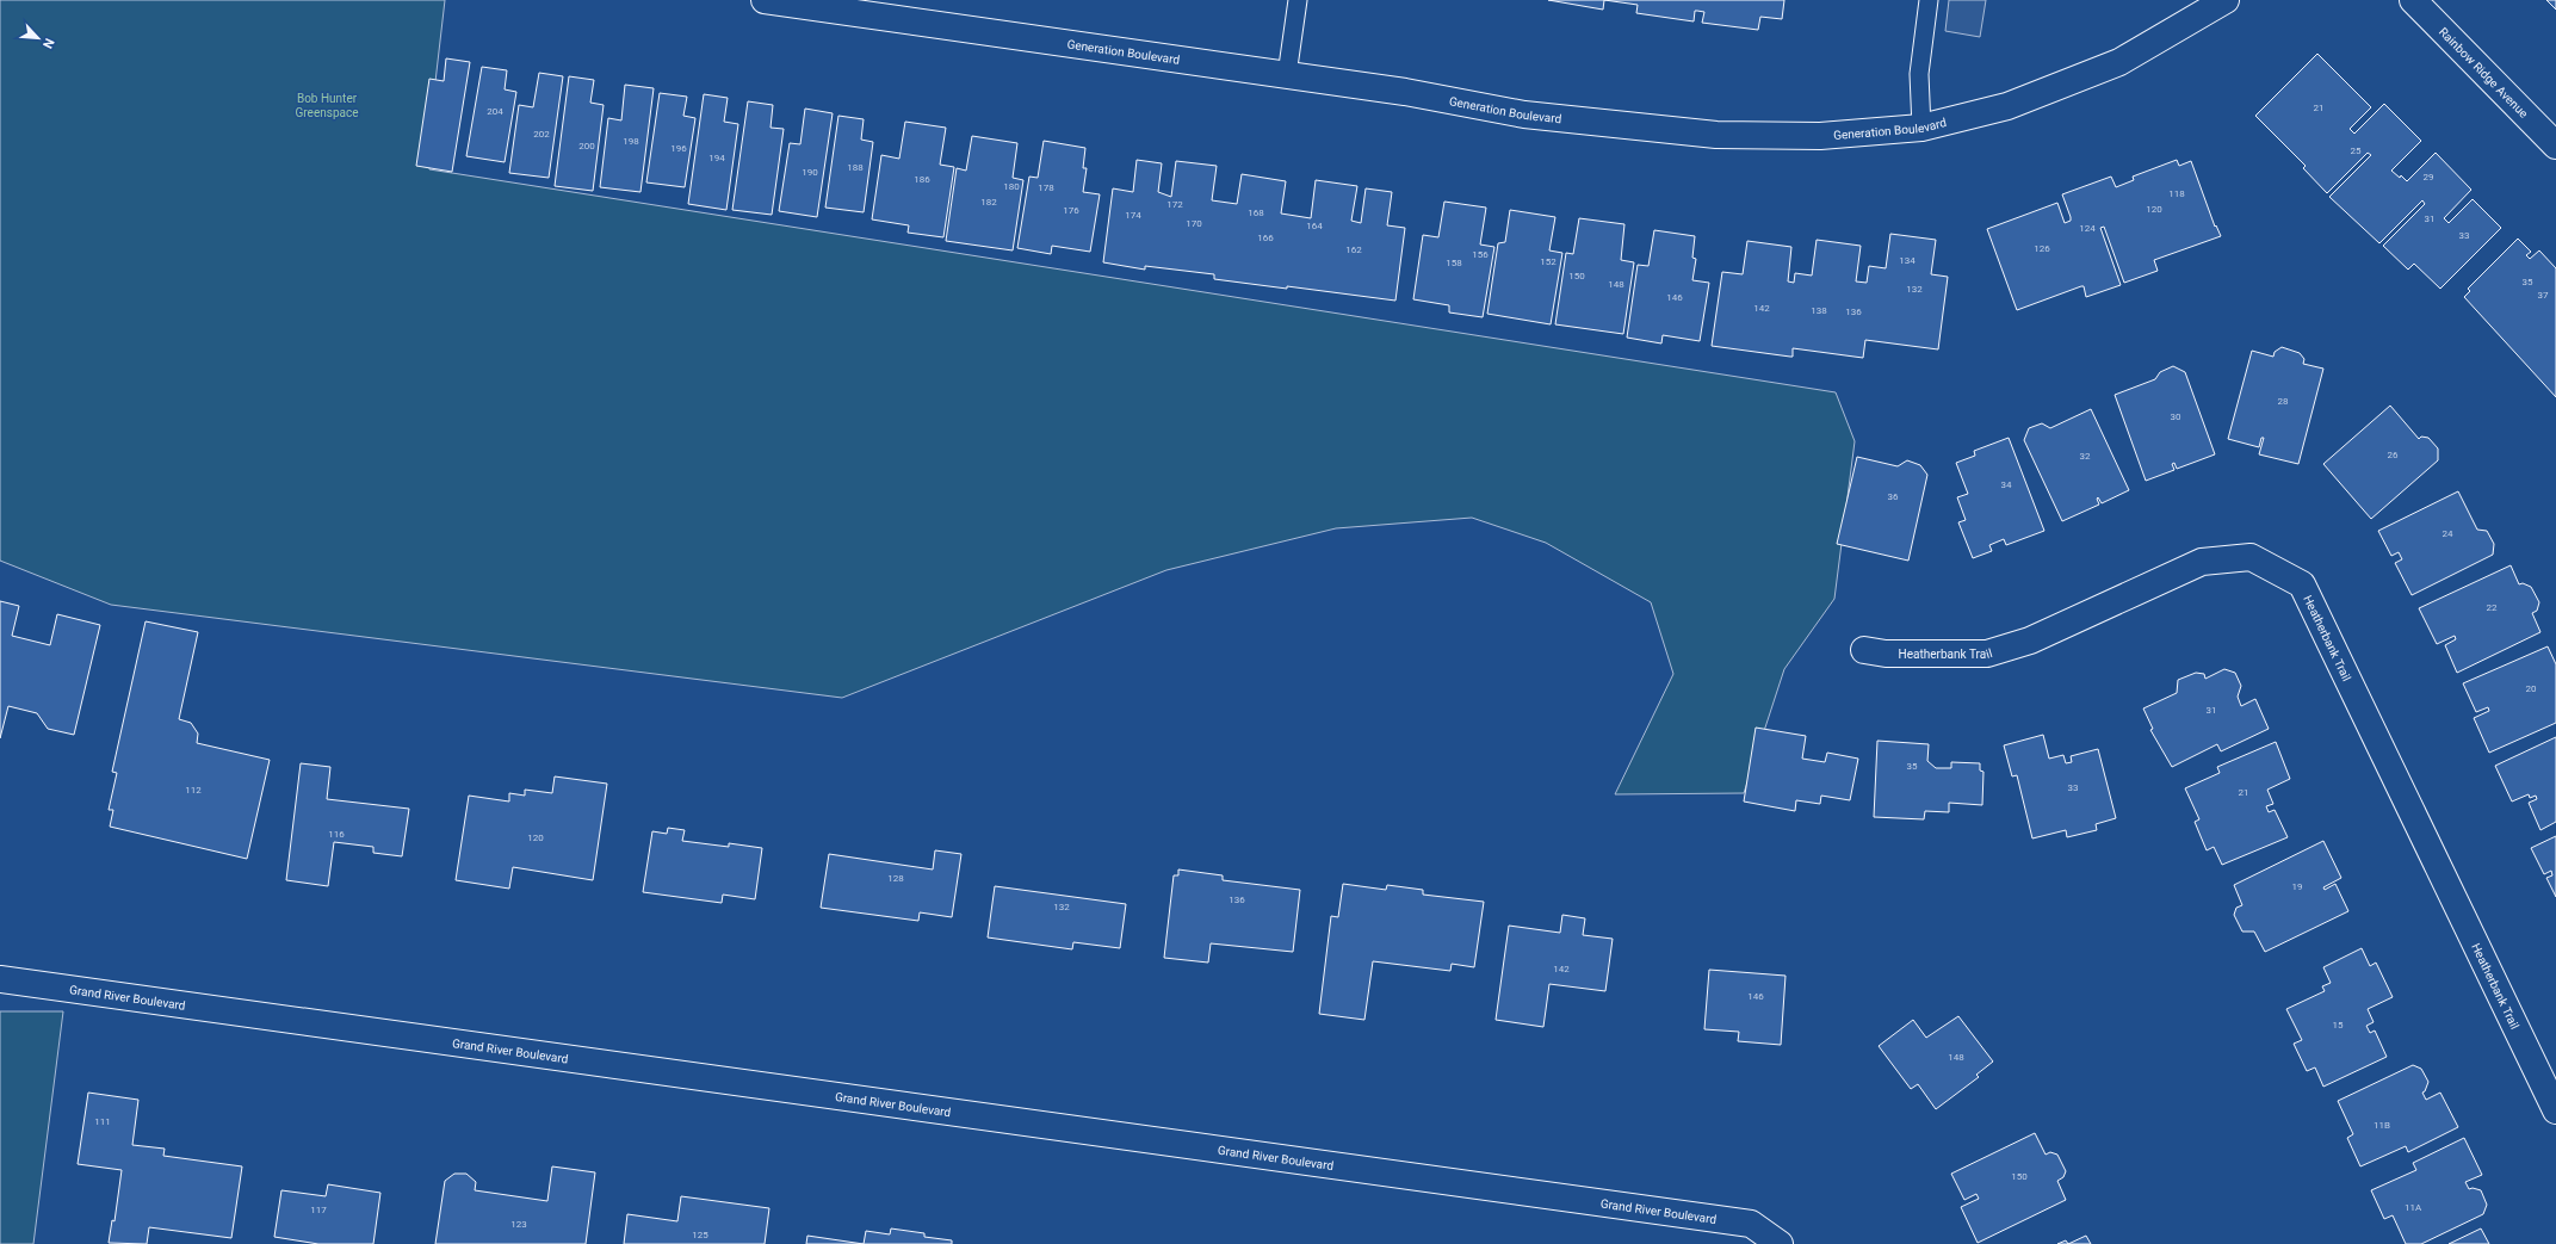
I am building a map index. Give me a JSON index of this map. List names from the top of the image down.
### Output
{
  "streets": {
    "street": [
      "Generation Boulevard",
      "Rainbow Ridge Avenue",
      "Heatherbank Trail",
      "Grand River Boulevard"
    ]
  },
  "parks": ["Bob Hunter Greenspace"],
  "house_numbers": [
    "21",
    "204",
    "202",
    "198",
    "200",
    "196",
    "25",
    "194",
    "188",
    "190",
    "29",
    "186",
    "180",
    "178",
    "118",
    "182",
    "172",
    "120",
    "176",
    "168",
    "174",
    "31",
    "170",
    "164",
    "124",
    "33",
    "166",
    "126",
    "162",
    "156",
    "134",
    "152",
    "158",
    "150",
    "35",
    "148",
    "132",
    "37",
    "146",
    "142",
    "138",
    "136",
    "28",
    "30",
    "26",
    "32",
    "34",
    "36",
    "24",
    "22",
    "20",
    "31",
    "35",
    "33",
    "112",
    "21",
    "116",
    "120",
    "128",
    "19",
    "136",
    "132",
    "142",
    "146",
    "15",
    "148",
    "111",
    "11B",
    "150",
    "11A",
    "117",
    "123",
    "125"
  ],
  "north": "bottom right"
}
